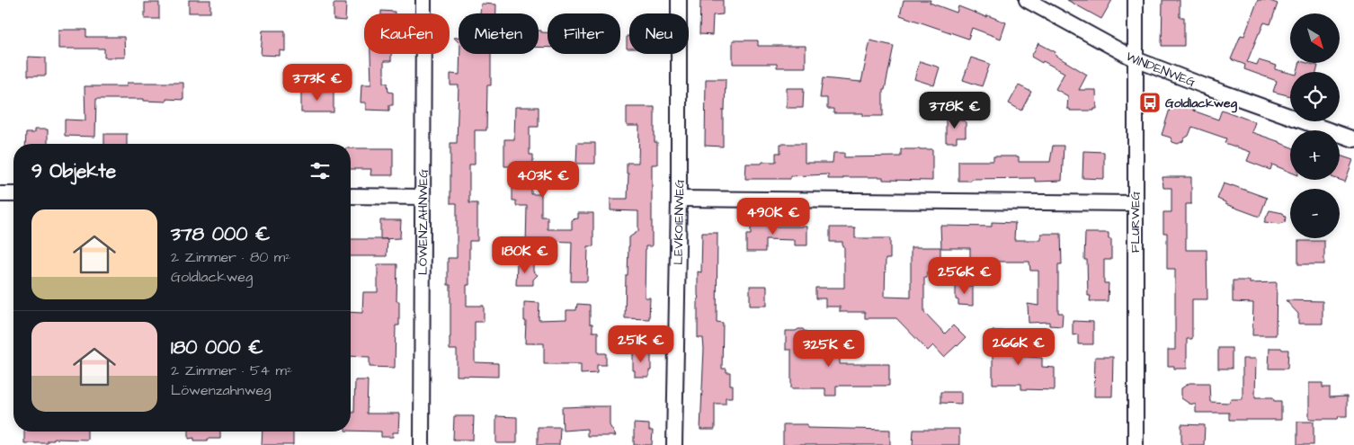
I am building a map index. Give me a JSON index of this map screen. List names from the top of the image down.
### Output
{
  "streets": {
    "street": [
      "WINDENWEG",
      "FLURWEG",
      "LÖWENZAHNWEG",
      "LEVKOIENWEG"
    ]
  },
  "crossings": [
    ["WINDENWEG", "FLURWEG"]
  ],
  "places": {
    "bus stop": ["Goldlackweg"]
  },
  "north": "bottom right",
  "page": {
    "map_buttons": ["+", "−"],
    "chip": [
      "Kaufen",
      "Mieten",
      "Filter",
      "Neu"
    ],
    "price": [
      "373K €",
      "378K €",
      "403K €",
      "490K €",
      "180K €",
      "256K €",
      "251K €",
      "266K €",
      "325K €"
    ],
    "heading": "9 Objekte",
    "list": [
      {
        "name": "378 000 €",
        "note": "2 Zimmer · 80 m² · Goldlackweg"
      },
      {
        "name": "180 000 €",
        "note": "2 Zimmer · 54 m² · Löwenzahnweg"
      }
    ]
  }
}
